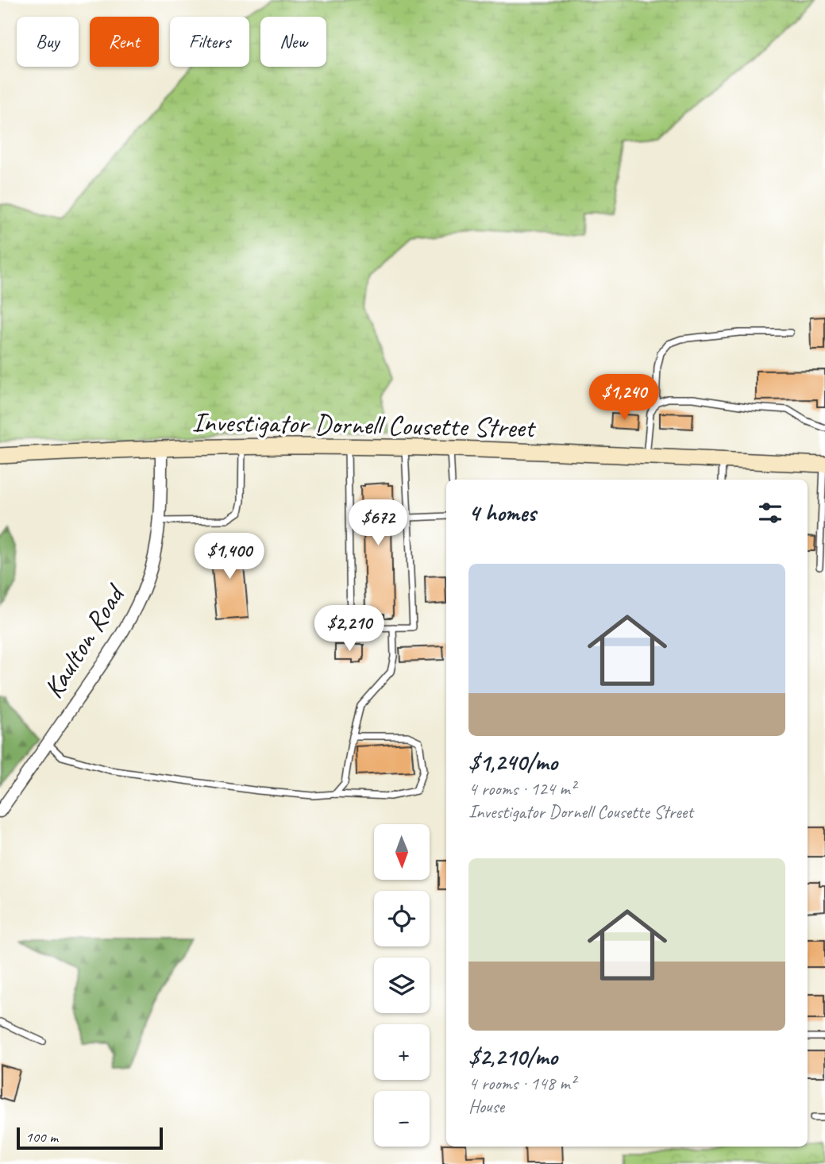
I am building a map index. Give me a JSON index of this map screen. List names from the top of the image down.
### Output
{
  "streets": {
    "main road": ["Investigator Dornell Cousette Street"],
    "street": ["Kaulton Road"]
  },
  "crossings": [
    ["Investigator Dornell Cousette Street", "Kaulton Road"]
  ],
  "scale_bar": "100 m",
  "north": "bottom",
  "page": {
    "chip": [
      "Buy",
      "Rent",
      "Filters",
      "New"
    ],
    "price": [
      "$1,240",
      "$672",
      "$1,400",
      "$2,210"
    ],
    "heading": "4 homes",
    "list": [
      {
        "name": "$1,240/mo",
        "note": "4 rooms · 124 m² · Investigator Dornell Cousette Street"
      },
      {
        "name": "$2,210/mo",
        "note": "4 rooms · 148 m² · House"
      }
    ],
    "map_buttons": ["+", "−"],
    "scale": "100 m"
  }
}
